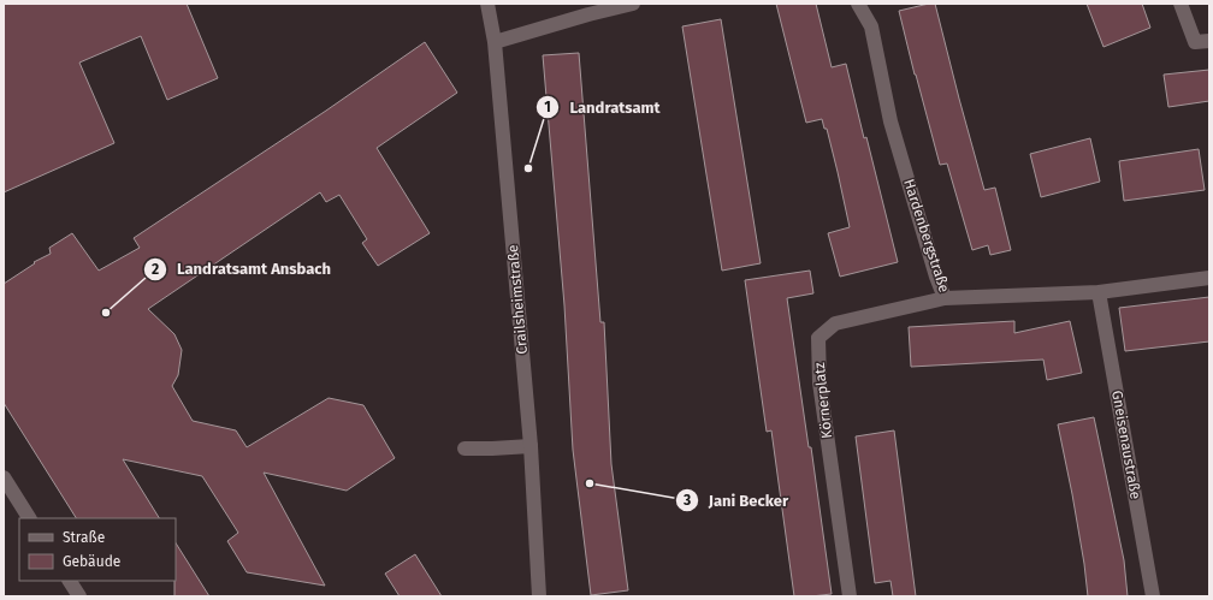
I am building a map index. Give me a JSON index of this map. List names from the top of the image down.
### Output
{
  "streets": {
    "street": [
      "Hardenbergstraße",
      "Crailsheimstraße",
      "Körnerplatz",
      "Gneisenaustraße"
    ]
  },
  "crossings": [
    ["Hardenbergstraße", "Körnerplatz"],
    ["Hardenbergstraße", "Gneisenaustraße"]
  ],
  "places": ["Landratsamt", "Landratsamt Ansbach", "Jani Becker"],
  "legend": ["Straße", "Gebäude"]
}
